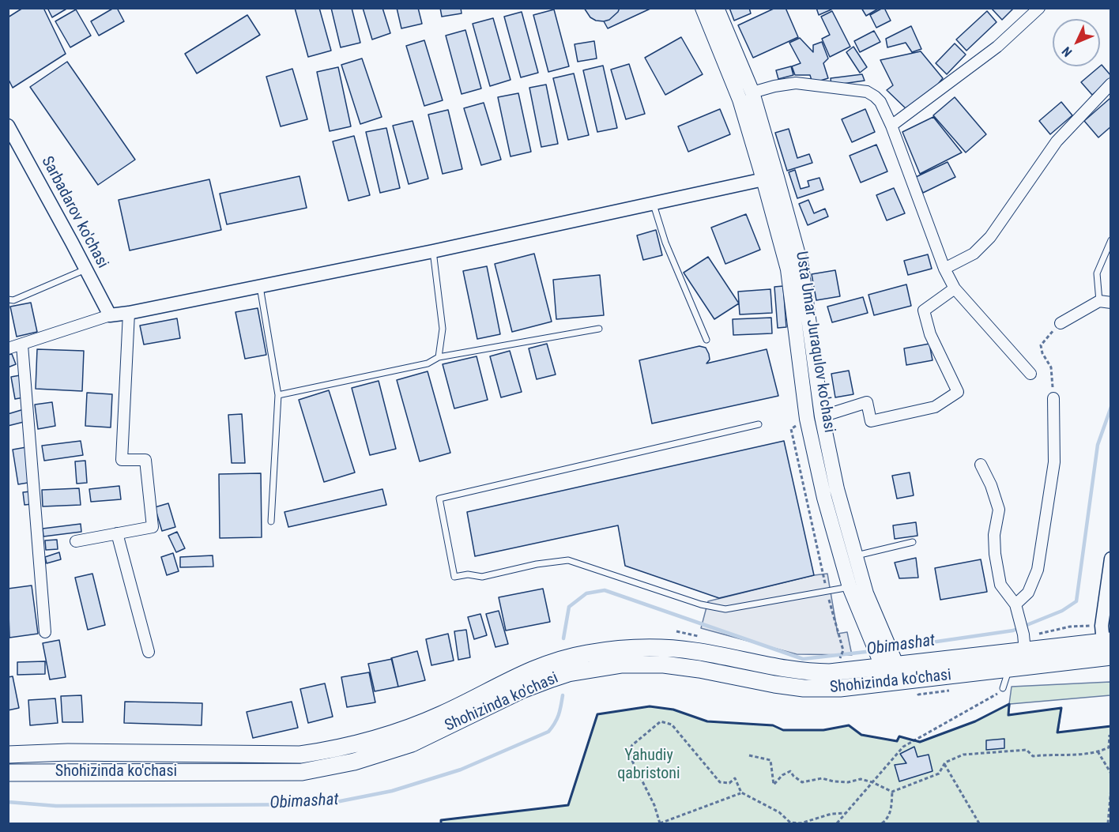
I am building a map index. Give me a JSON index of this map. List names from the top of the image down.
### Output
{
  "streets": {
    "main road": ["Usta Umar Juraqulov ko'chasi", "Shohizinda ko'chasi"],
    "street": ["Sarbadarov ko'chasi"]
  },
  "crossings": [
    ["Usta Umar Juraqulov ko'chasi", "Shohizinda ko'chasi"]
  ],
  "water": ["Obimashat"],
  "parks": ["Yahudiy qabristoni"],
  "north": "bottom left"
}
